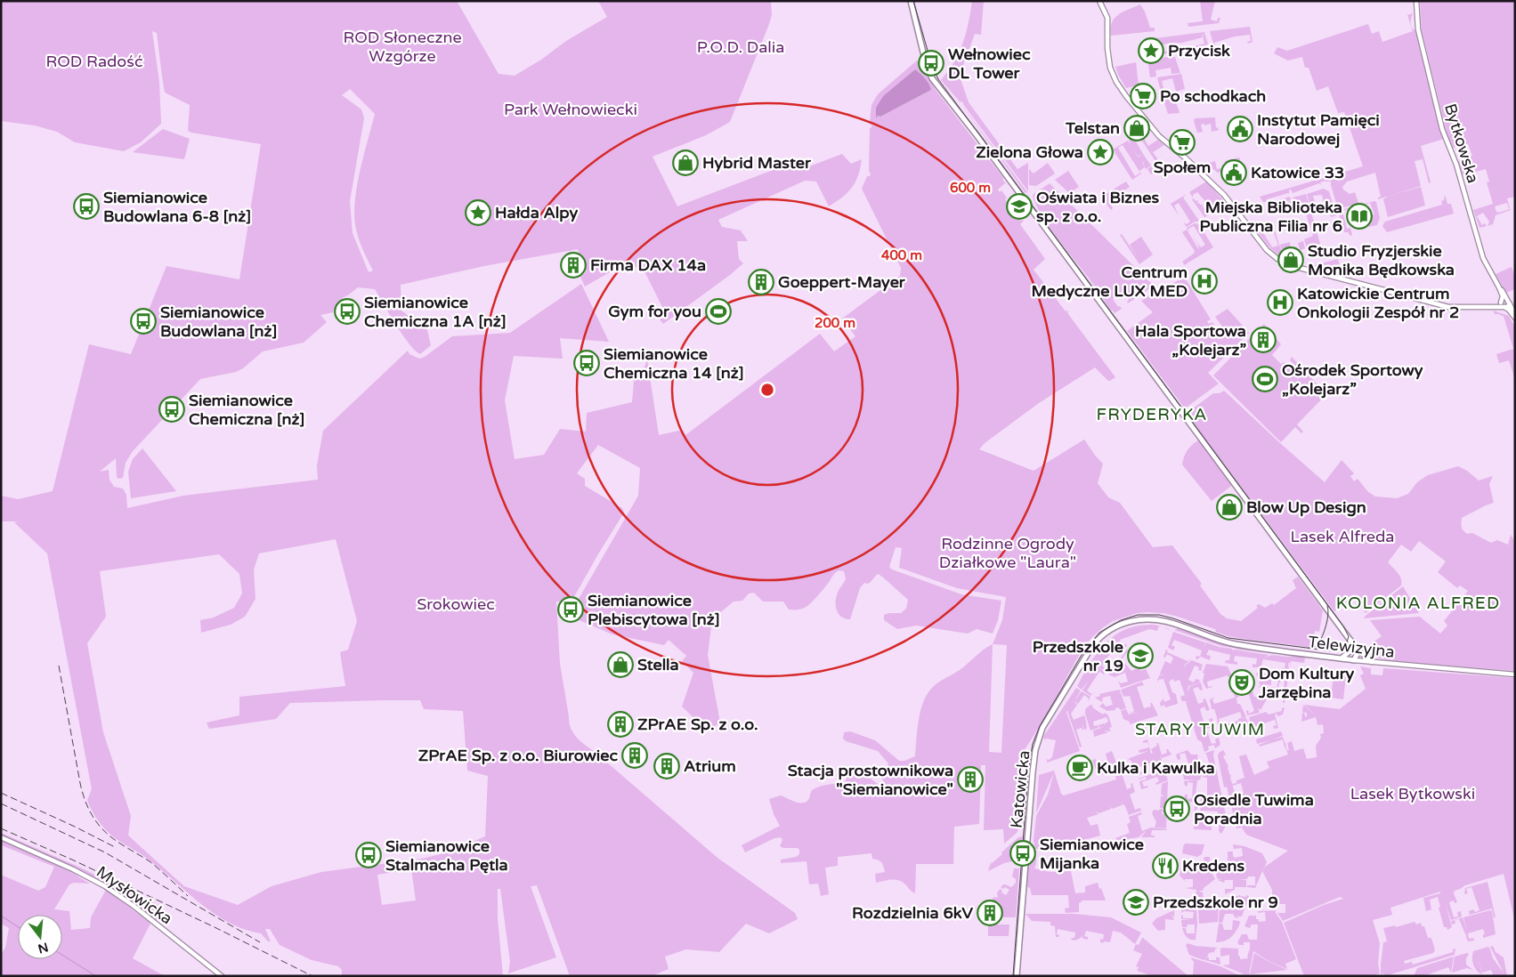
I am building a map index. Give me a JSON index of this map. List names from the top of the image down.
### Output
{
  "streets": {
    "main road": ["Telewizyjna", "Katowicka"],
    "street": ["Bytkowska", "Mysłowicka"]
  },
  "crossings": [
    ["Telewizyjna", "Katowicka"]
  ],
  "districts": ["FRYDERYKA", "KOLONIA ALFRED", "STARY TUWIM"],
  "parks": [
    "ROD Słoneczne Wzgórze",
    "P.O.D. Dalia",
    "ROD Radość",
    "Park Wełnowiecki",
    "Lasek Alfreda",
    "Rodzinne Ogrody Działkowe \"Laura\"",
    "Srokowiec",
    "Lasek Bytkowski"
  ],
  "places": {
    "place": ["Przycisk", "Zielona Głowa", "Hałda Alpy"],
    "bus stop": [
      "Wełnowiec DL Tower",
      "Siemianowice Budowlana 6-8 [nż]",
      "Siemianowice Chemiczna 1A [nż]",
      "Siemianowice Budowlana [nż]",
      "Siemianowice Chemiczna 14 [nż]",
      "Siemianowice Chemiczna [nż]",
      "Siemianowice Plebiscytowa [nż]",
      "Osiedle Tuwima Poradnia",
      "Siemianowice Mijanka",
      "Siemianowice Stalmacha Pętla"
    ],
    "supermarket": ["Po schodkach", "Społem"],
    "shop": [
      "Telstan",
      "Hybrid Master",
      "Studio Fryzjerskie Monika Będkowska",
      "Blow Up Design",
      "Stella"
    ],
    "public building": ["Instytut Pamięci Narodowej", "Katowice 33"],
    "school or university": ["Oświata i Biznes sp. z o.o.", "Przedszkole nr 19", "Przedszkole nr 9"],
    "library": ["Miejska Biblioteka Publiczna Filia nr 6"],
    "building": [
      "Firma DAX 14a",
      "Goeppert-Mayer",
      "Hala Sportowa „Kolejarz”",
      "ZPrAE Sp. z o.o.",
      "ZPrAE Sp. z o.o. Biurowiec",
      "Atrium",
      "Stacja prostownikowa \"Siemianowice\"",
      "Rozdzielnia 6kV"
    ],
    "hospital": ["Centrum Medyczne LUX MED", "Katowickie Centrum Onkologii Zespół nr 2"],
    "sports": ["Gym for you", "Ośrodek Sportowy „Kolejarz”"],
    "theatre": ["Dom Kultury Jarzębina"],
    "cafe": ["Kulka i Kawulka"],
    "restaurant": ["Kredens"]
  },
  "north": "bottom",
  "rings": ["600 m", "400 m", "200 m"]
}
